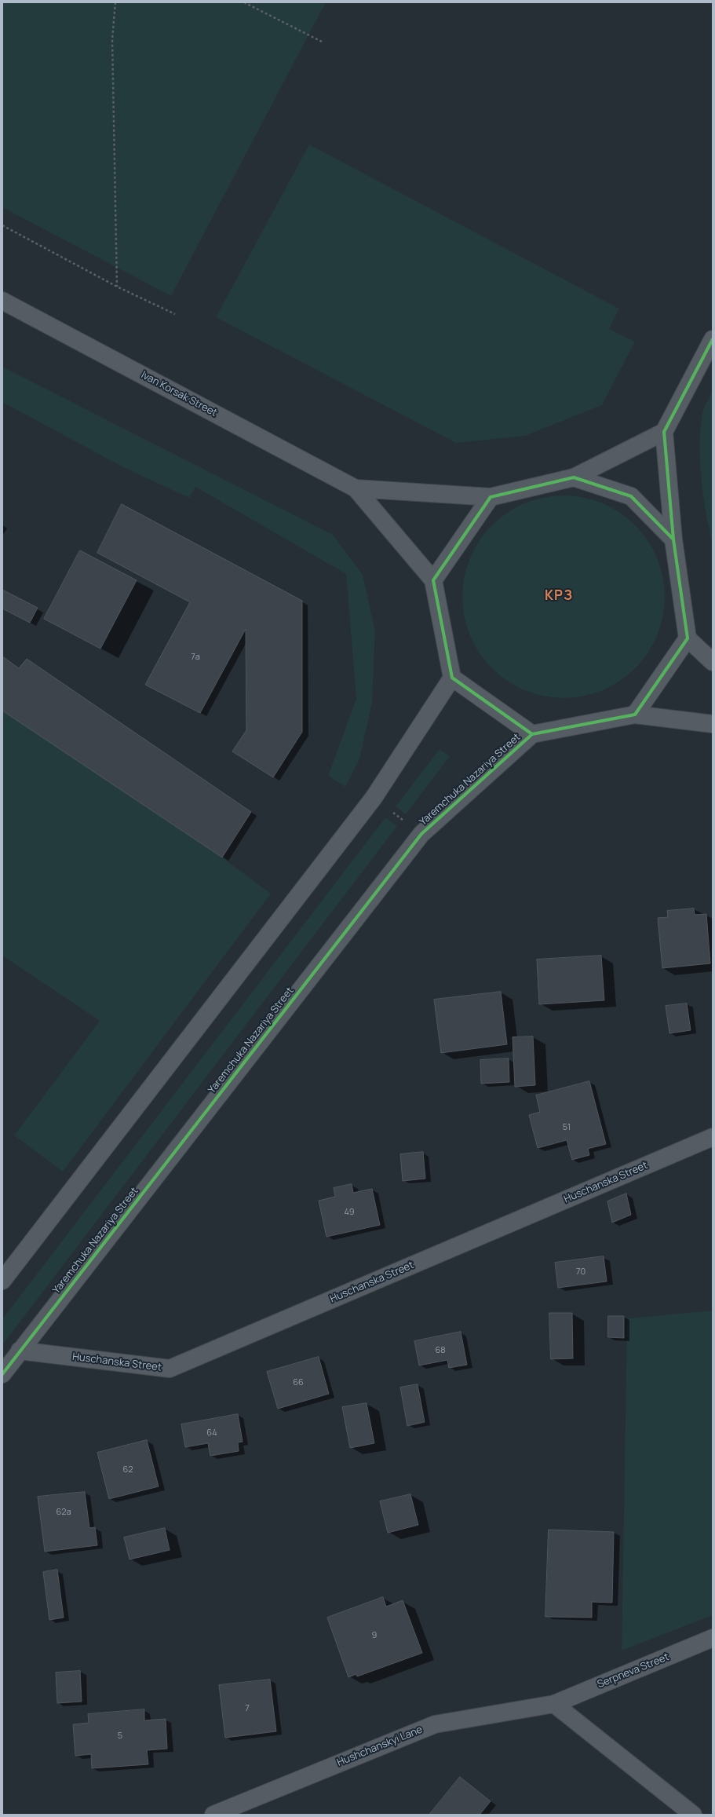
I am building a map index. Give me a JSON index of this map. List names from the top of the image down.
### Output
{
  "streets": {
    "street": [
      "Ivan Korsak Street",
      "Yaremchuka Nazariya Street",
      "Huschanska Street",
      "Serpneva Street",
      "Hushchanskyi Lane"
    ]
  },
  "crossings": [
    ["Yaremchuka Nazariya Street", "Huschanska Street"],
    ["Serpneva Street", "Hushchanskyi Lane"]
  ],
  "districts": ["КРЗ"],
  "house_numbers": [
    "7а",
    "51",
    "49",
    "70",
    "68",
    "66",
    "64",
    "62",
    "62а",
    "9",
    "7",
    "5"
  ]
}
